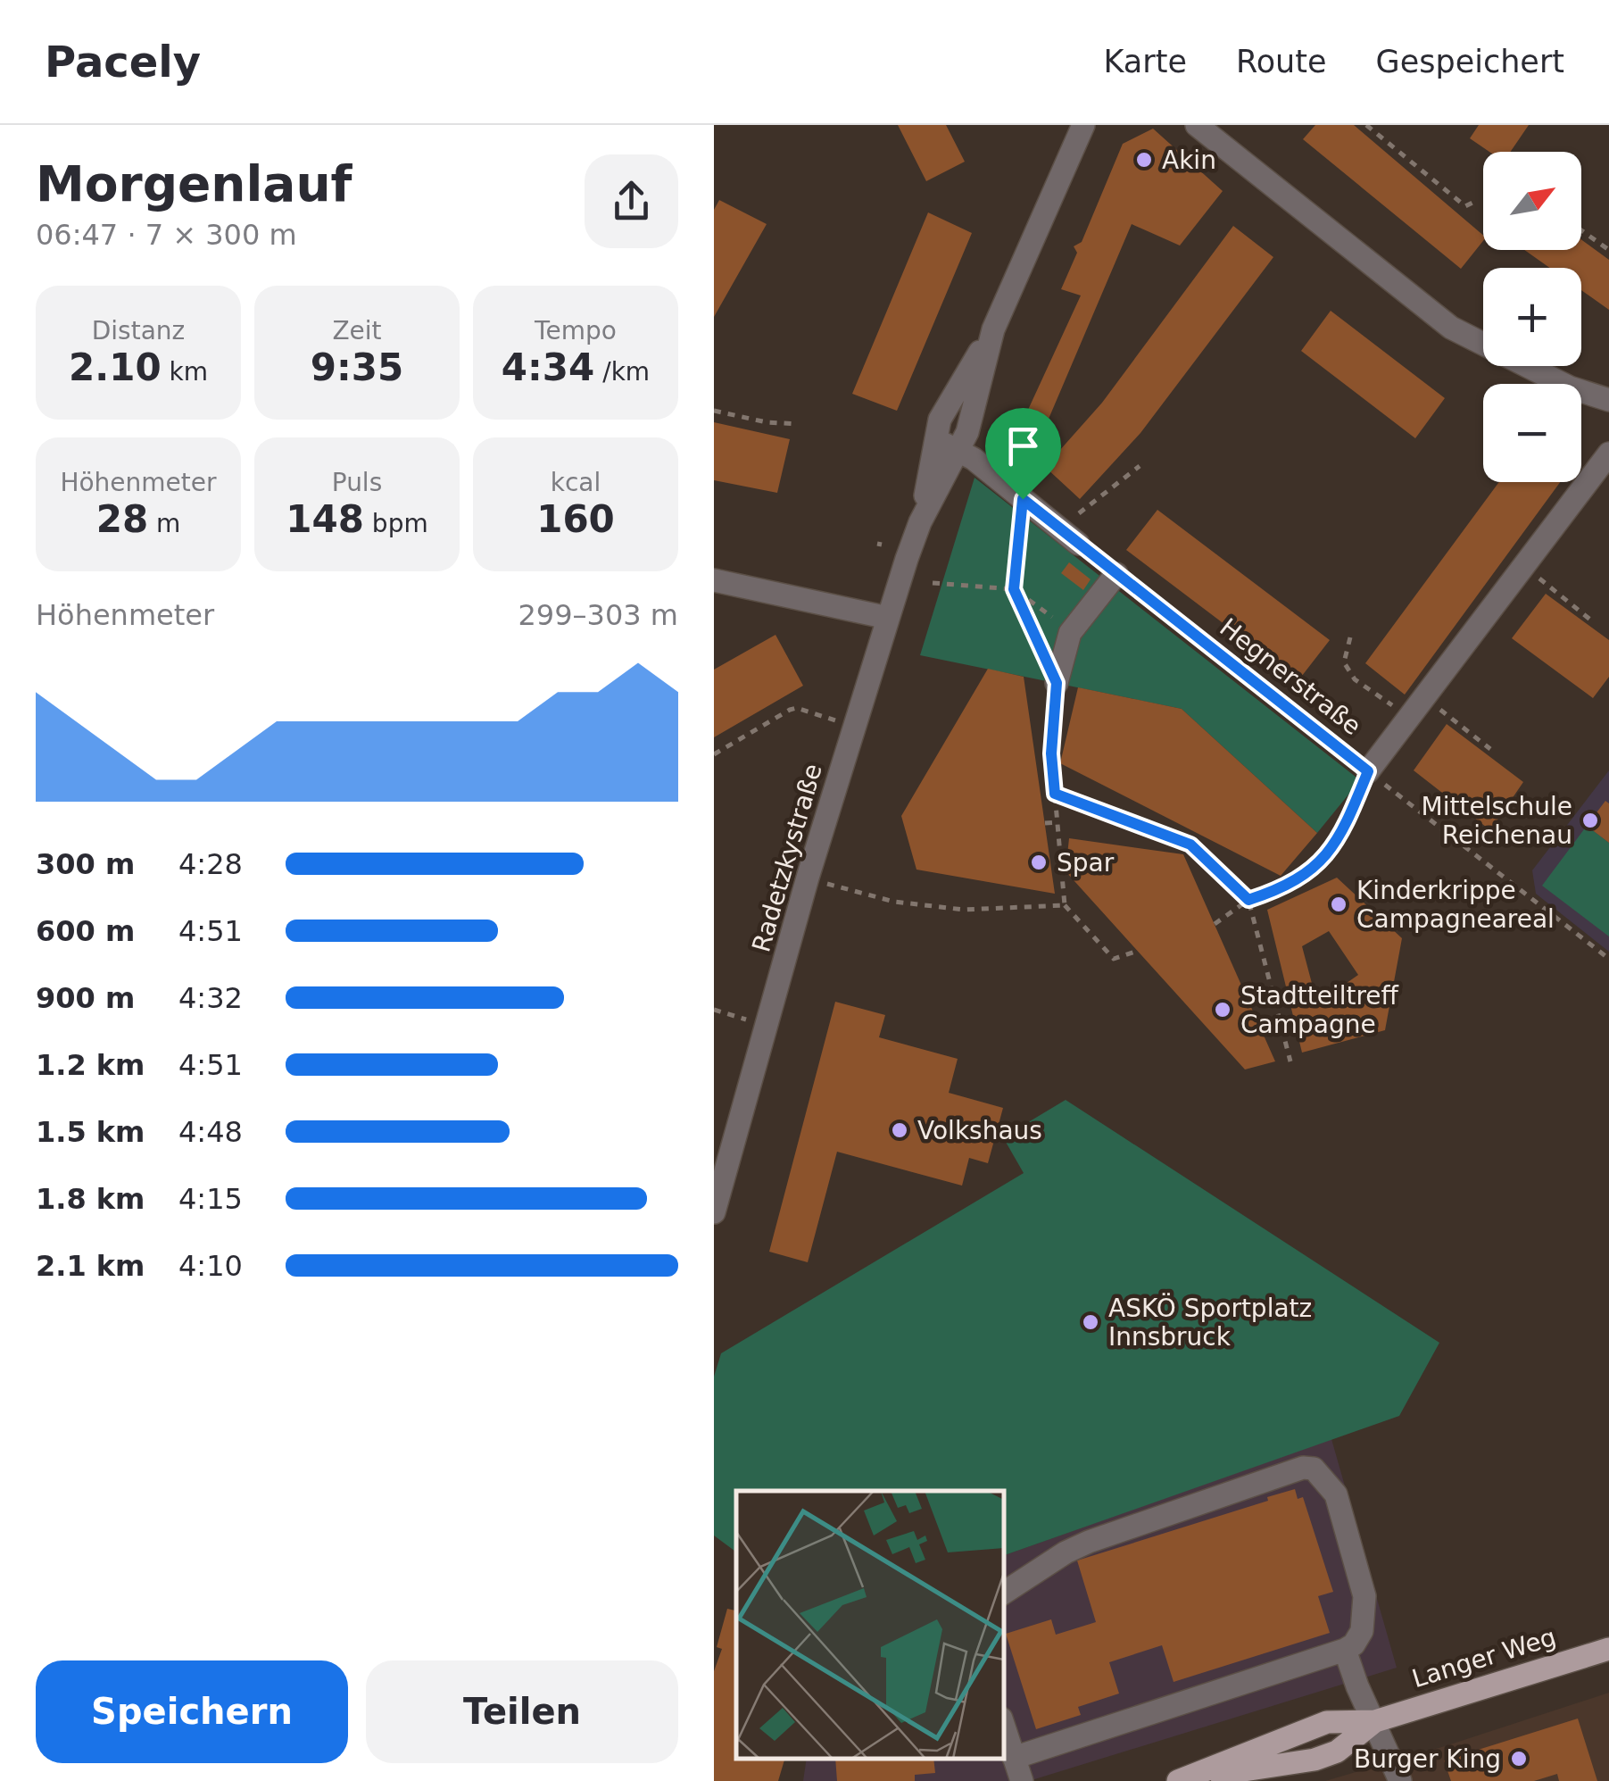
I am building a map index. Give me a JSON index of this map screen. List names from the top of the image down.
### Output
{
  "streets": {
    "main road": ["Langer Weg"],
    "street": ["Radetzkystraße"],
    "path": ["Hegnerstraße"]
  },
  "places": [
    "Akin",
    "Mittelschule Reichenau",
    "Spar",
    "Kinderkrippe Campagneareal",
    "Stadtteiltreff Campagne",
    "Volkshaus",
    "ASKÖ Sportplatz Innsbruck",
    "Burger King"
  ],
  "north": "top right",
  "page": {
    "header": "Pacely",
    "nav": ["Karte", "Route", "Gespeichert"],
    "heading": ["Morgenlauf", "06:47 · 7 × 300 m"],
    "map_buttons": ["+", "−"],
    "stats": [
      ["Distanz", "2.10 km"],
      ["Zeit", "9:35"],
      ["Tempo", "4:34 /km"],
      ["Höhenmeter", "28 m"],
      ["Puls", "148 bpm"],
      ["kcal", "160"]
    ],
    "chart": ["Höhenmeter", "299–303 m"],
    "list": [
      {
        "name": "300 m",
        "note": "4:28"
      },
      {
        "name": "600 m",
        "note": "4:51"
      },
      {
        "name": "900 m",
        "note": "4:32"
      },
      {
        "name": "1.2 km",
        "note": "4:51"
      },
      {
        "name": "1.5 km",
        "note": "4:48"
      },
      {
        "name": "1.8 km",
        "note": "4:15"
      },
      {
        "name": "2.1 km",
        "note": "4:10"
      }
    ],
    "buttons": ["Speichern", "Teilen"]
  }
}
